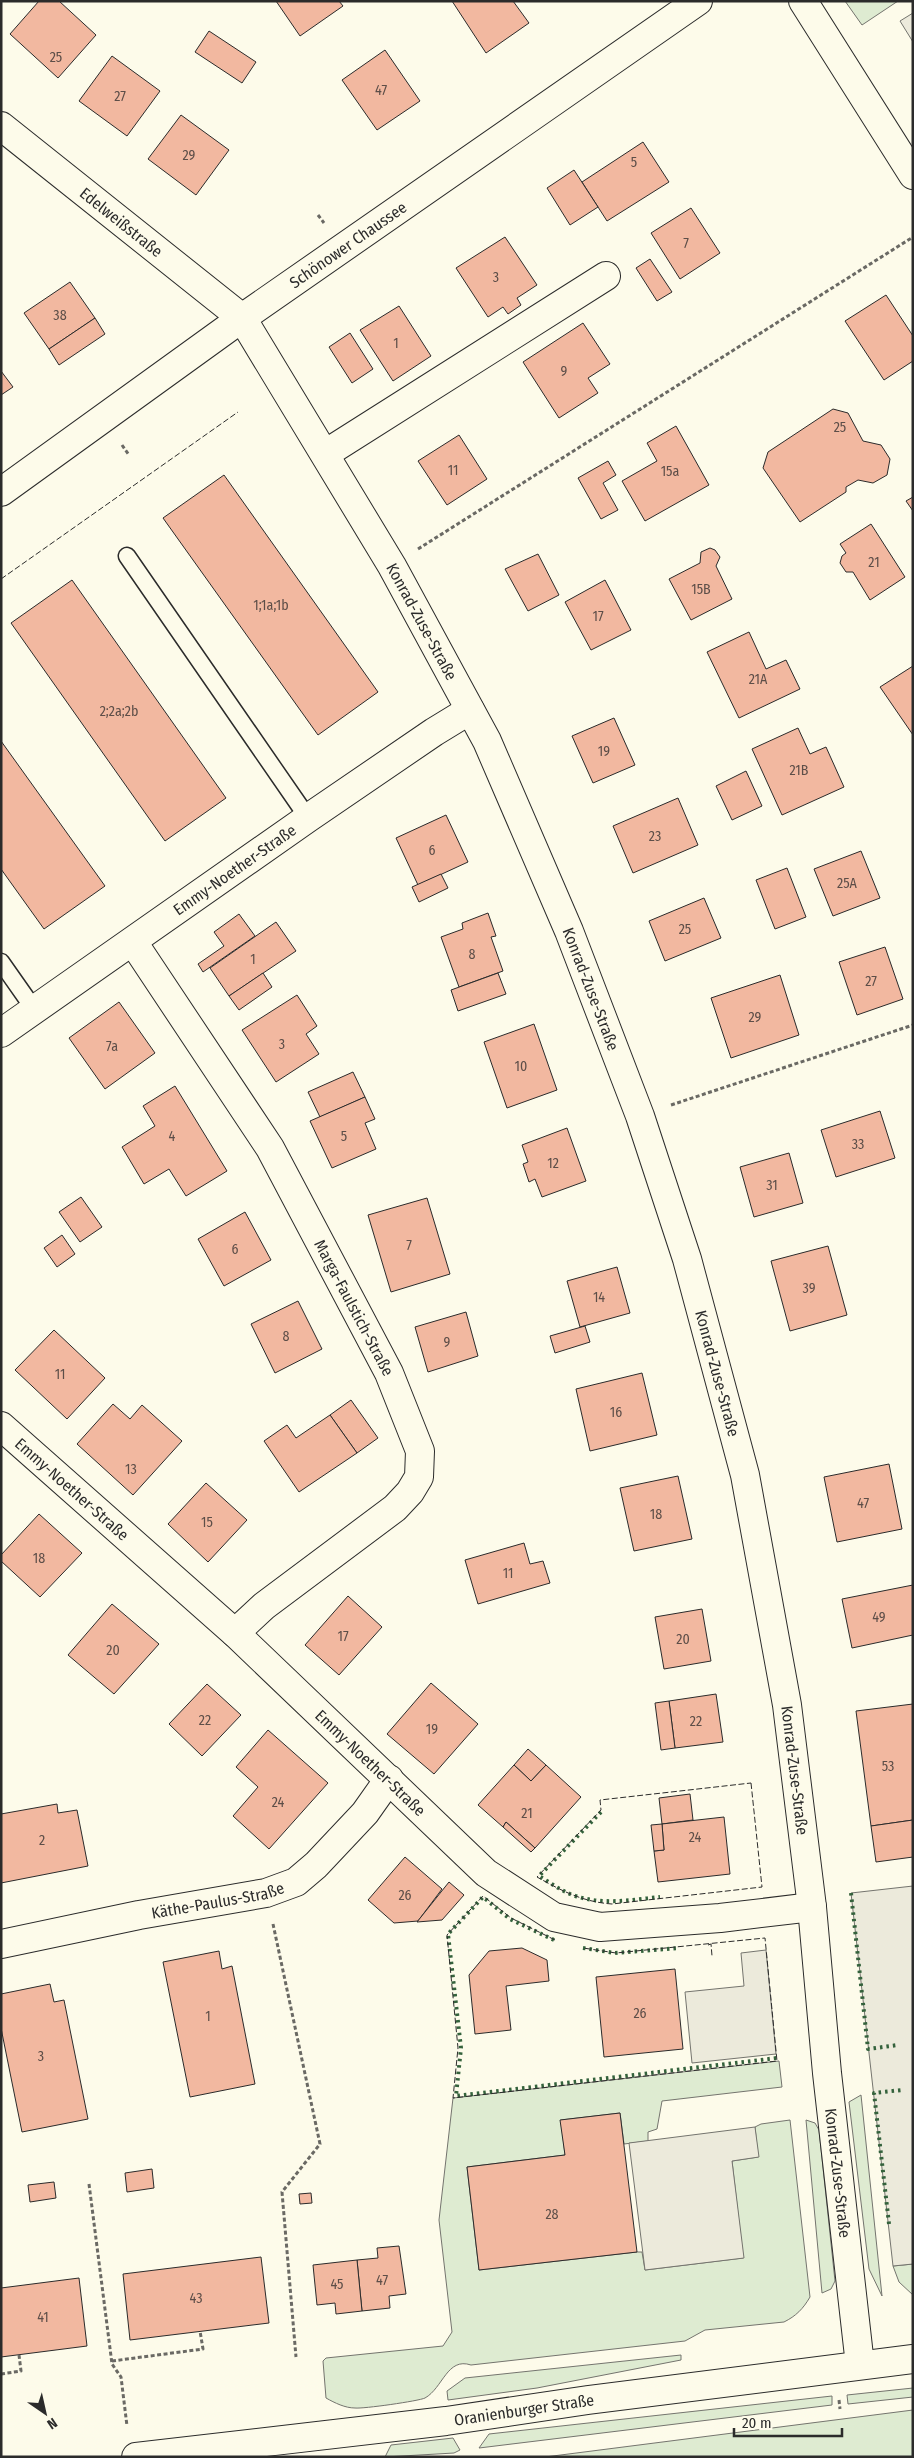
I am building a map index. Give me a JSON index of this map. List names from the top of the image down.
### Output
{
  "streets": {
    "street": [
      "Edelweißstraße",
      "Schönower Chaussee",
      "Konrad-Zuse-Straße",
      "Emmy-Noether-Straße",
      "Marga-Faulstich-Straße",
      "Käthe-Paulus-Straße",
      "Oranienburger Straße"
    ]
  },
  "crossings": [
    ["Edelweißstraße", "Schönower Chaussee"],
    ["Edelweißstraße", "Konrad-Zuse-Straße"],
    ["Schönower Chaussee", "Konrad-Zuse-Straße"],
    ["Konrad-Zuse-Straße", "Emmy-Noether-Straße"],
    ["Konrad-Zuse-Straße", "Oranienburger Straße"],
    ["Emmy-Noether-Straße", "Marga-Faulstich-Straße"],
    ["Emmy-Noether-Straße", "Käthe-Paulus-Straße"]
  ],
  "house_numbers": [
    "25",
    "47",
    "27",
    "29",
    "5",
    "7",
    "3",
    "38",
    "1",
    "9",
    "25",
    "11",
    "15a",
    "21",
    "15B",
    "1;1a;1b",
    "17",
    "21A",
    "2;2a;2b",
    "19",
    "21B",
    "23",
    "6",
    "25A",
    "25",
    "8",
    "1",
    "27",
    "29",
    "3",
    "7a",
    "10",
    "4",
    "5",
    "33",
    "12",
    "31",
    "7",
    "6",
    "39",
    "14",
    "8",
    "9",
    "11",
    "16",
    "13",
    "47",
    "18",
    "15",
    "18",
    "11",
    "49",
    "17",
    "20",
    "20",
    "22",
    "22",
    "19",
    "53",
    "24",
    "21",
    "24",
    "2",
    "26",
    "26",
    "1",
    "3",
    "28",
    "47",
    "45",
    "43",
    "41"
  ],
  "scale_bar": "20 m",
  "north": "bottom right"
}
